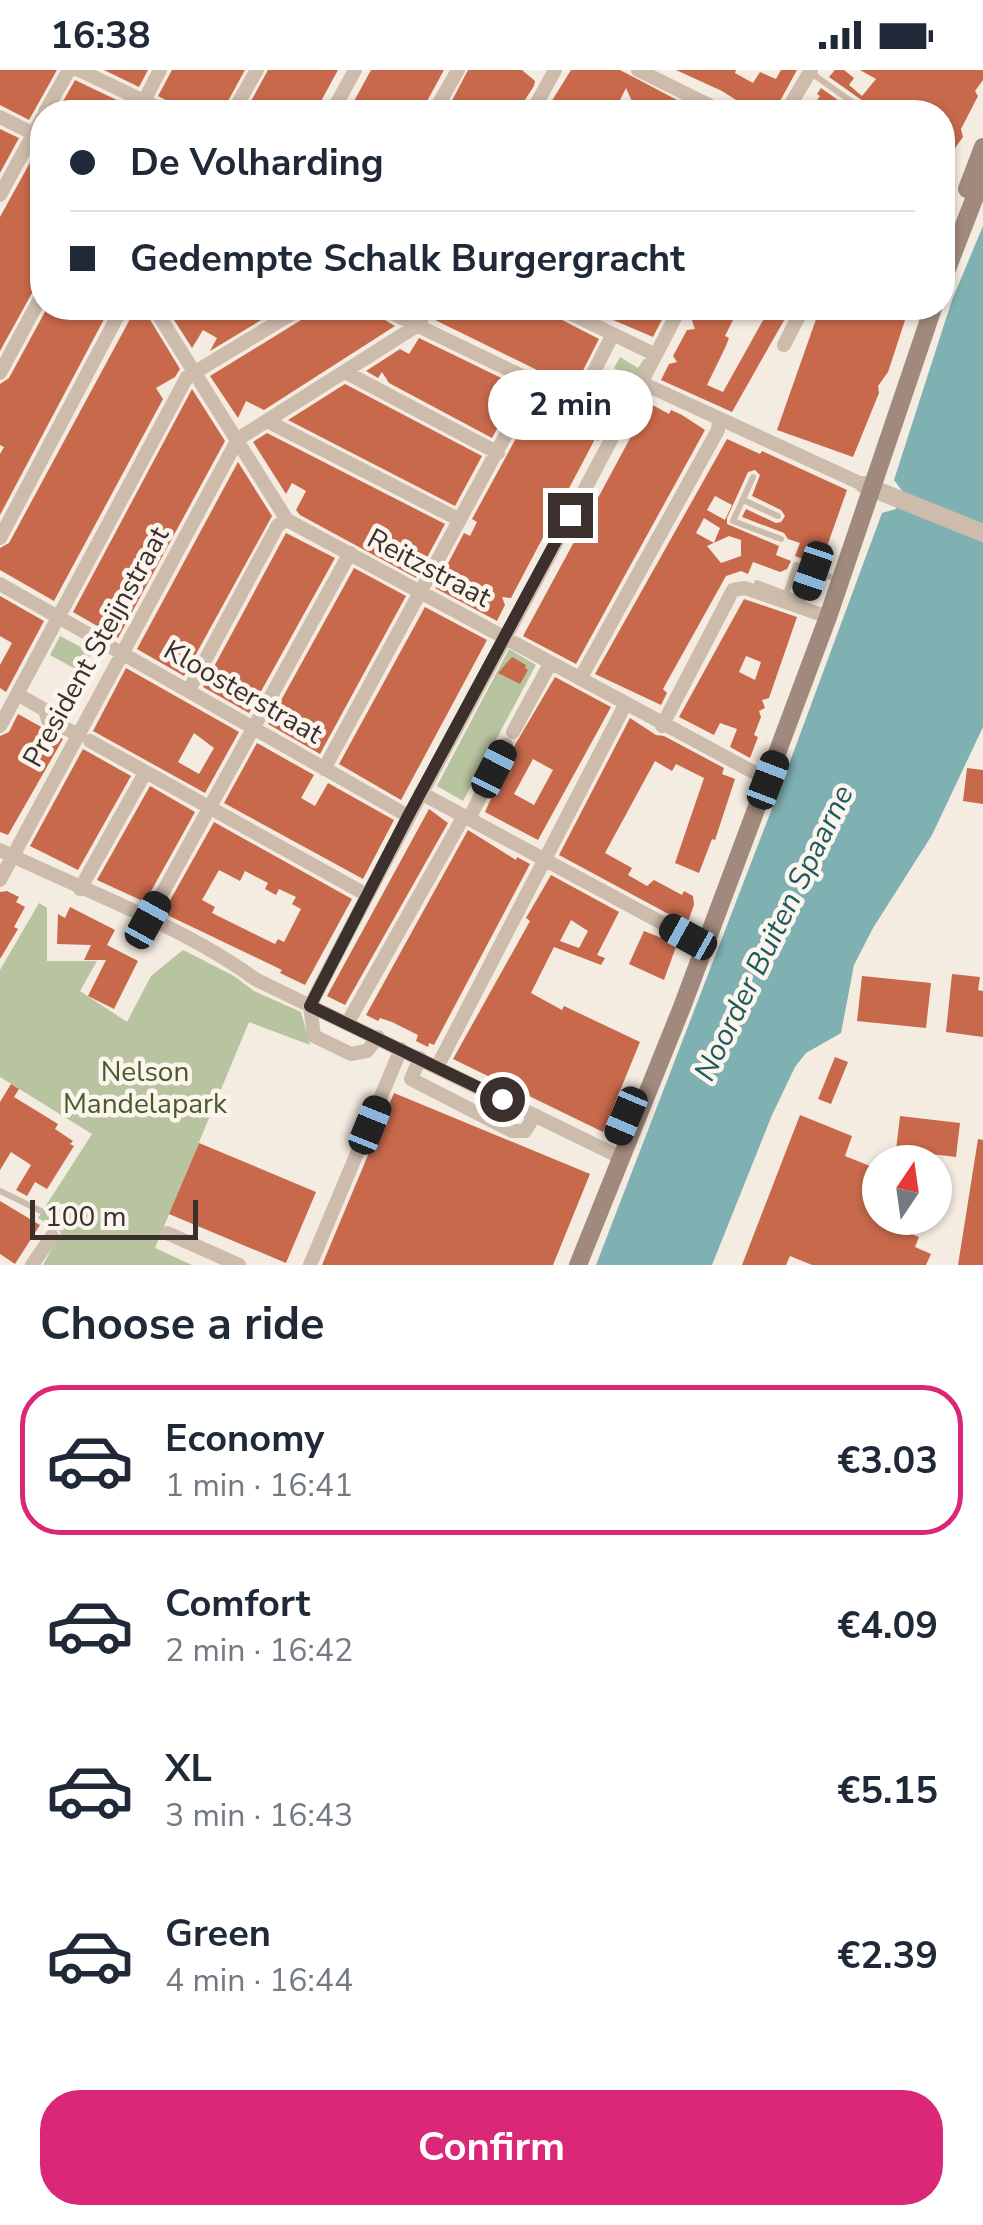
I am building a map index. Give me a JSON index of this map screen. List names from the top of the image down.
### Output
{
  "streets": {
    "street": ["Reitzstraat", "President Steijnstraat", "Kloosterstraat"]
  },
  "crossings": [
    ["President Steijnstraat", "Kloosterstraat"]
  ],
  "water": ["Noorder Buiten Spaarne"],
  "parks": ["Nelson Mandelapark"],
  "scale_bar": "100 m",
  "north": "top",
  "page": {
    "status": "16:38",
    "banner": ["De Volharding", "Gedempte Schalk Burgergracht"],
    "bubble": "2 min",
    "scale": "100 m",
    "heading": "Choose a ride",
    "list": [
      {
        "name": "Economy",
        "note": "1 min · 16:41",
        "value": "€3.03"
      },
      {
        "name": "Comfort",
        "note": "2 min · 16:42",
        "value": "€4.09"
      },
      {
        "name": "XL",
        "note": "3 min · 16:43",
        "value": "€5.15"
      },
      {
        "name": "Green",
        "note": "4 min · 16:44",
        "value": "€2.39"
      }
    ],
    "buttons": "Confirm"
  }
}
